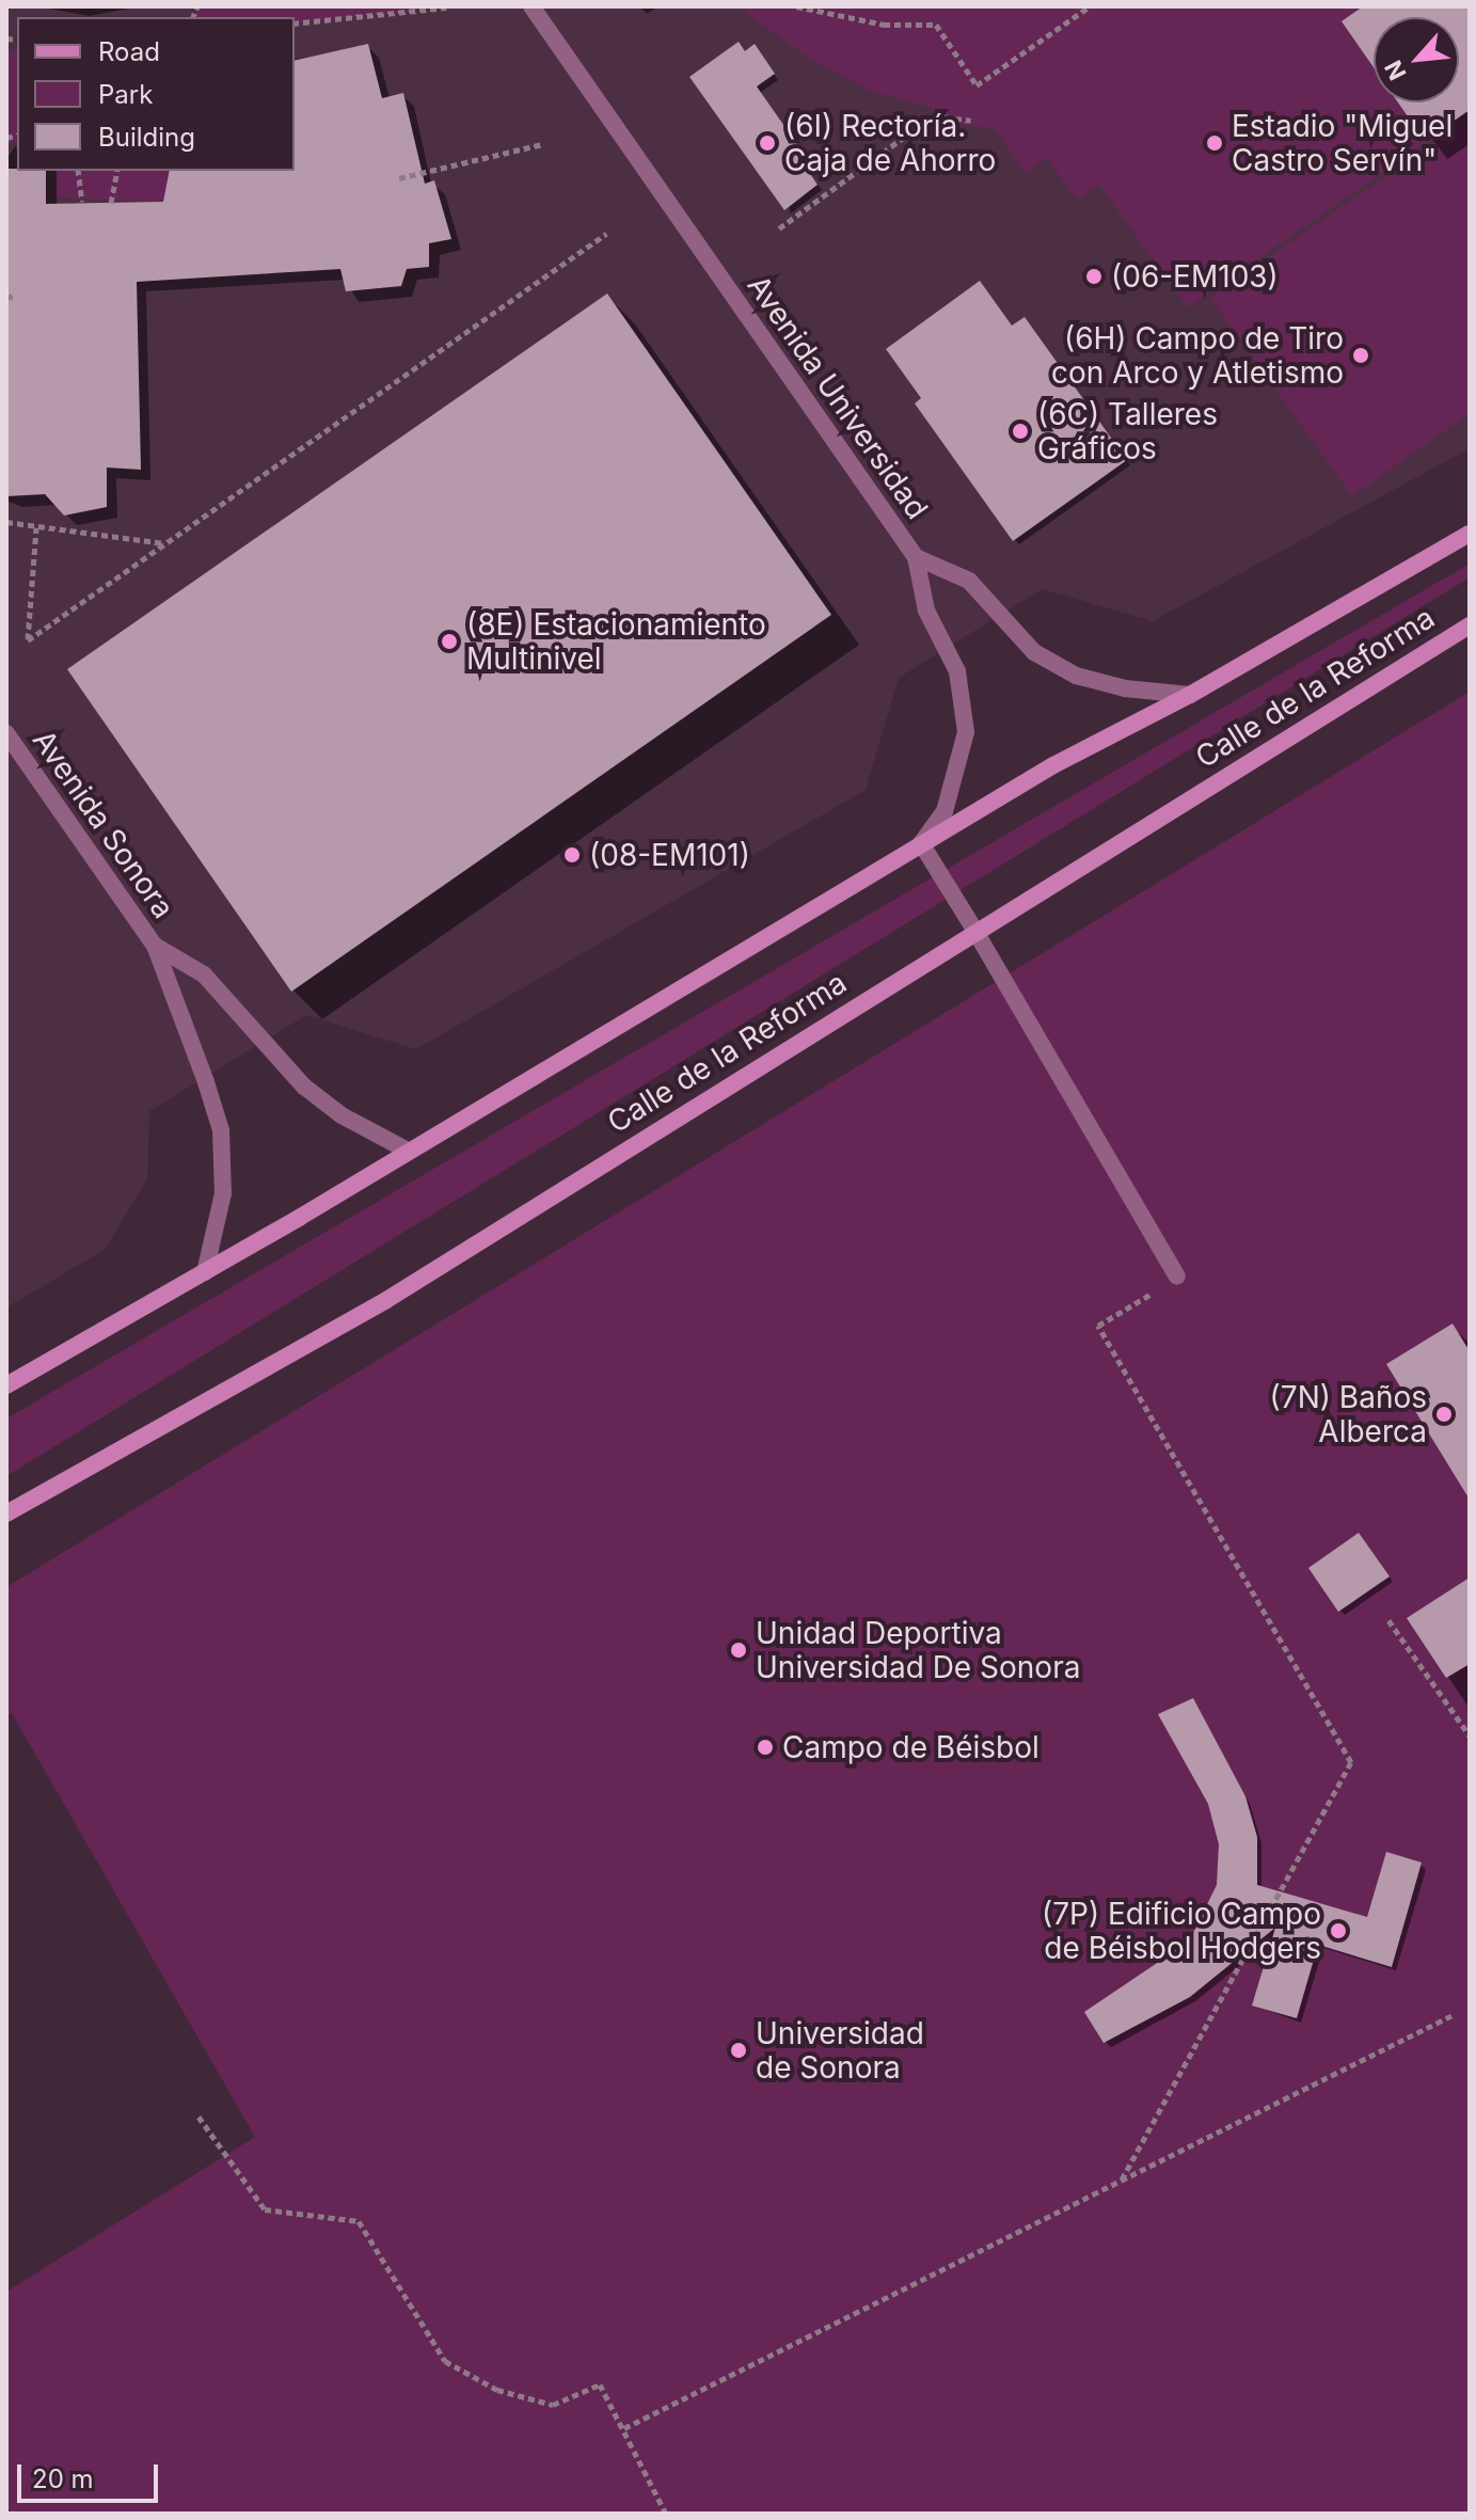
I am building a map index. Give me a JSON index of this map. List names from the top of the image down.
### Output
{
  "streets": {
    "main road": ["Calle de la Reforma"],
    "street": ["Avenida Universidad", "Avenida Sonora"]
  },
  "crossings": [
    ["Avenida Universidad", "Calle de la Reforma"],
    ["Calle de la Reforma", "Avenida Sonora"]
  ],
  "places": [
    "(6I) Rectoría. Caja de Ahorro",
    "Estadio \"Miguel Castro Servín\"",
    "(06-EM103)",
    "(6H) Campo de Tiro con Arco y Atletismo",
    "(6C) Talleres Gráficos",
    "(8E) Estacionamiento Multinivel",
    "(08-EM101)",
    "(7N) Baños Alberca",
    "Unidad Deportiva Universidad De Sonora",
    "Campo de Béisbol",
    "(7P) Edificio Campo de Béisbol Hodgers",
    "Universidad de Sonora"
  ],
  "legend": ["Road", "Park", "Building"],
  "scale_bar": "20 m",
  "north": "bottom left"
}
